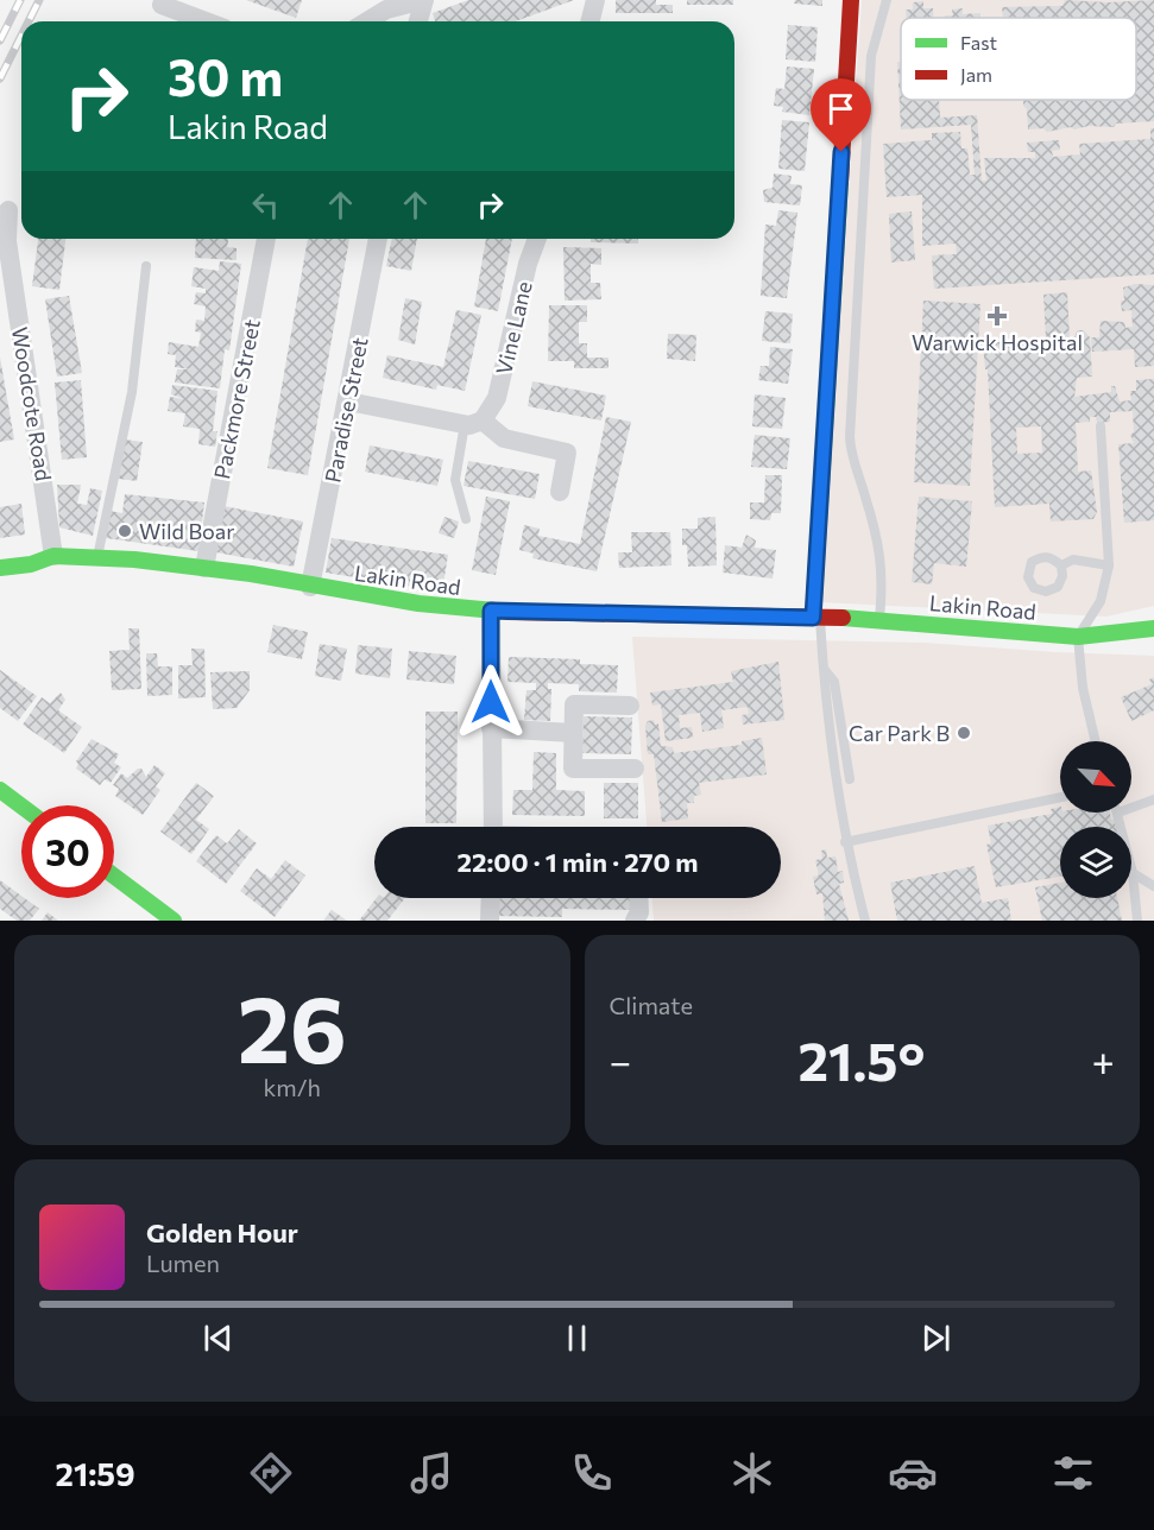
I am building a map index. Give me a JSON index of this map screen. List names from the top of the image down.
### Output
{
  "streets": {
    "street": [
      "Vine Lane",
      "Packmore Street",
      "Woodcote Road",
      "Paradise Street",
      "Lakin Road"
    ]
  },
  "crossings": [
    ["Packmore Street", "Lakin Road"],
    ["Woodcote Road", "Lakin Road"],
    ["Paradise Street", "Lakin Road"]
  ],
  "places": {
    "health": ["Warwick Hospital"],
    "other": ["Wild Boar", "Car Park B"]
  },
  "legend": ["Fast", "Jam"],
  "north": "bottom right",
  "page": {
    "turn": ["30 m", "Lakin Road"],
    "limit": "30",
    "trip": "22:00 · 1 min · 270 m",
    "tile": [
      ["26", "km/h"],
      "Climate"
    ],
    "heat": ["−", "21.5°", "+"],
    "song": ["Golden Hour", "Lumen"],
    "tabs": "21:59"
  }
}
